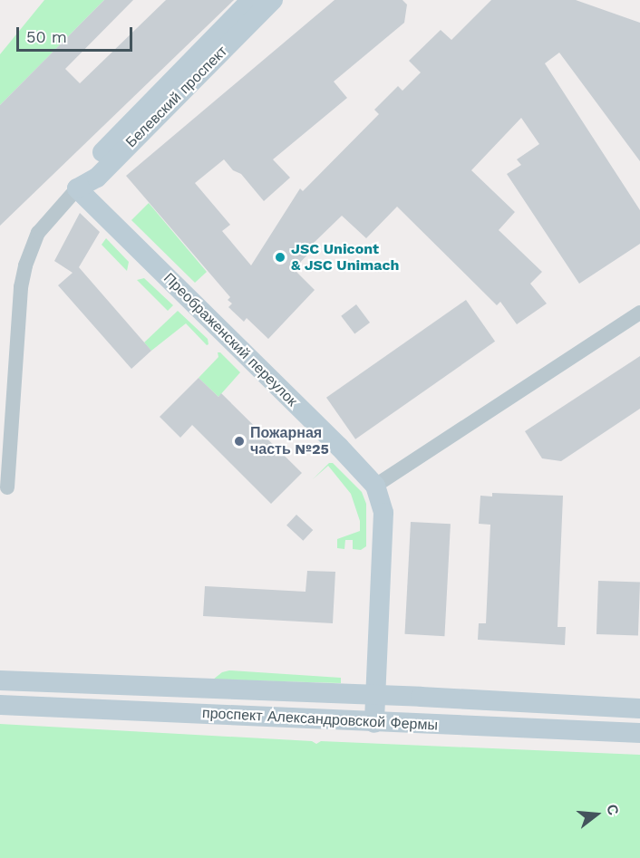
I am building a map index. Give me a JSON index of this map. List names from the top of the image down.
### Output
{
  "streets": {
    "main road": ["Белевский проспект", "Преображенский переулок", "проспект Александровской Фермы"]
  },
  "crossings": [
    ["Белевский проспект", "Преображенский переулок"],
    ["Преображенский переулок", "проспект Александровской Фермы"]
  ],
  "places": ["JSC Unicont & JSC Unimach", "Пожарная часть №25"],
  "scale_bar": "50 m",
  "north": "right"
}
